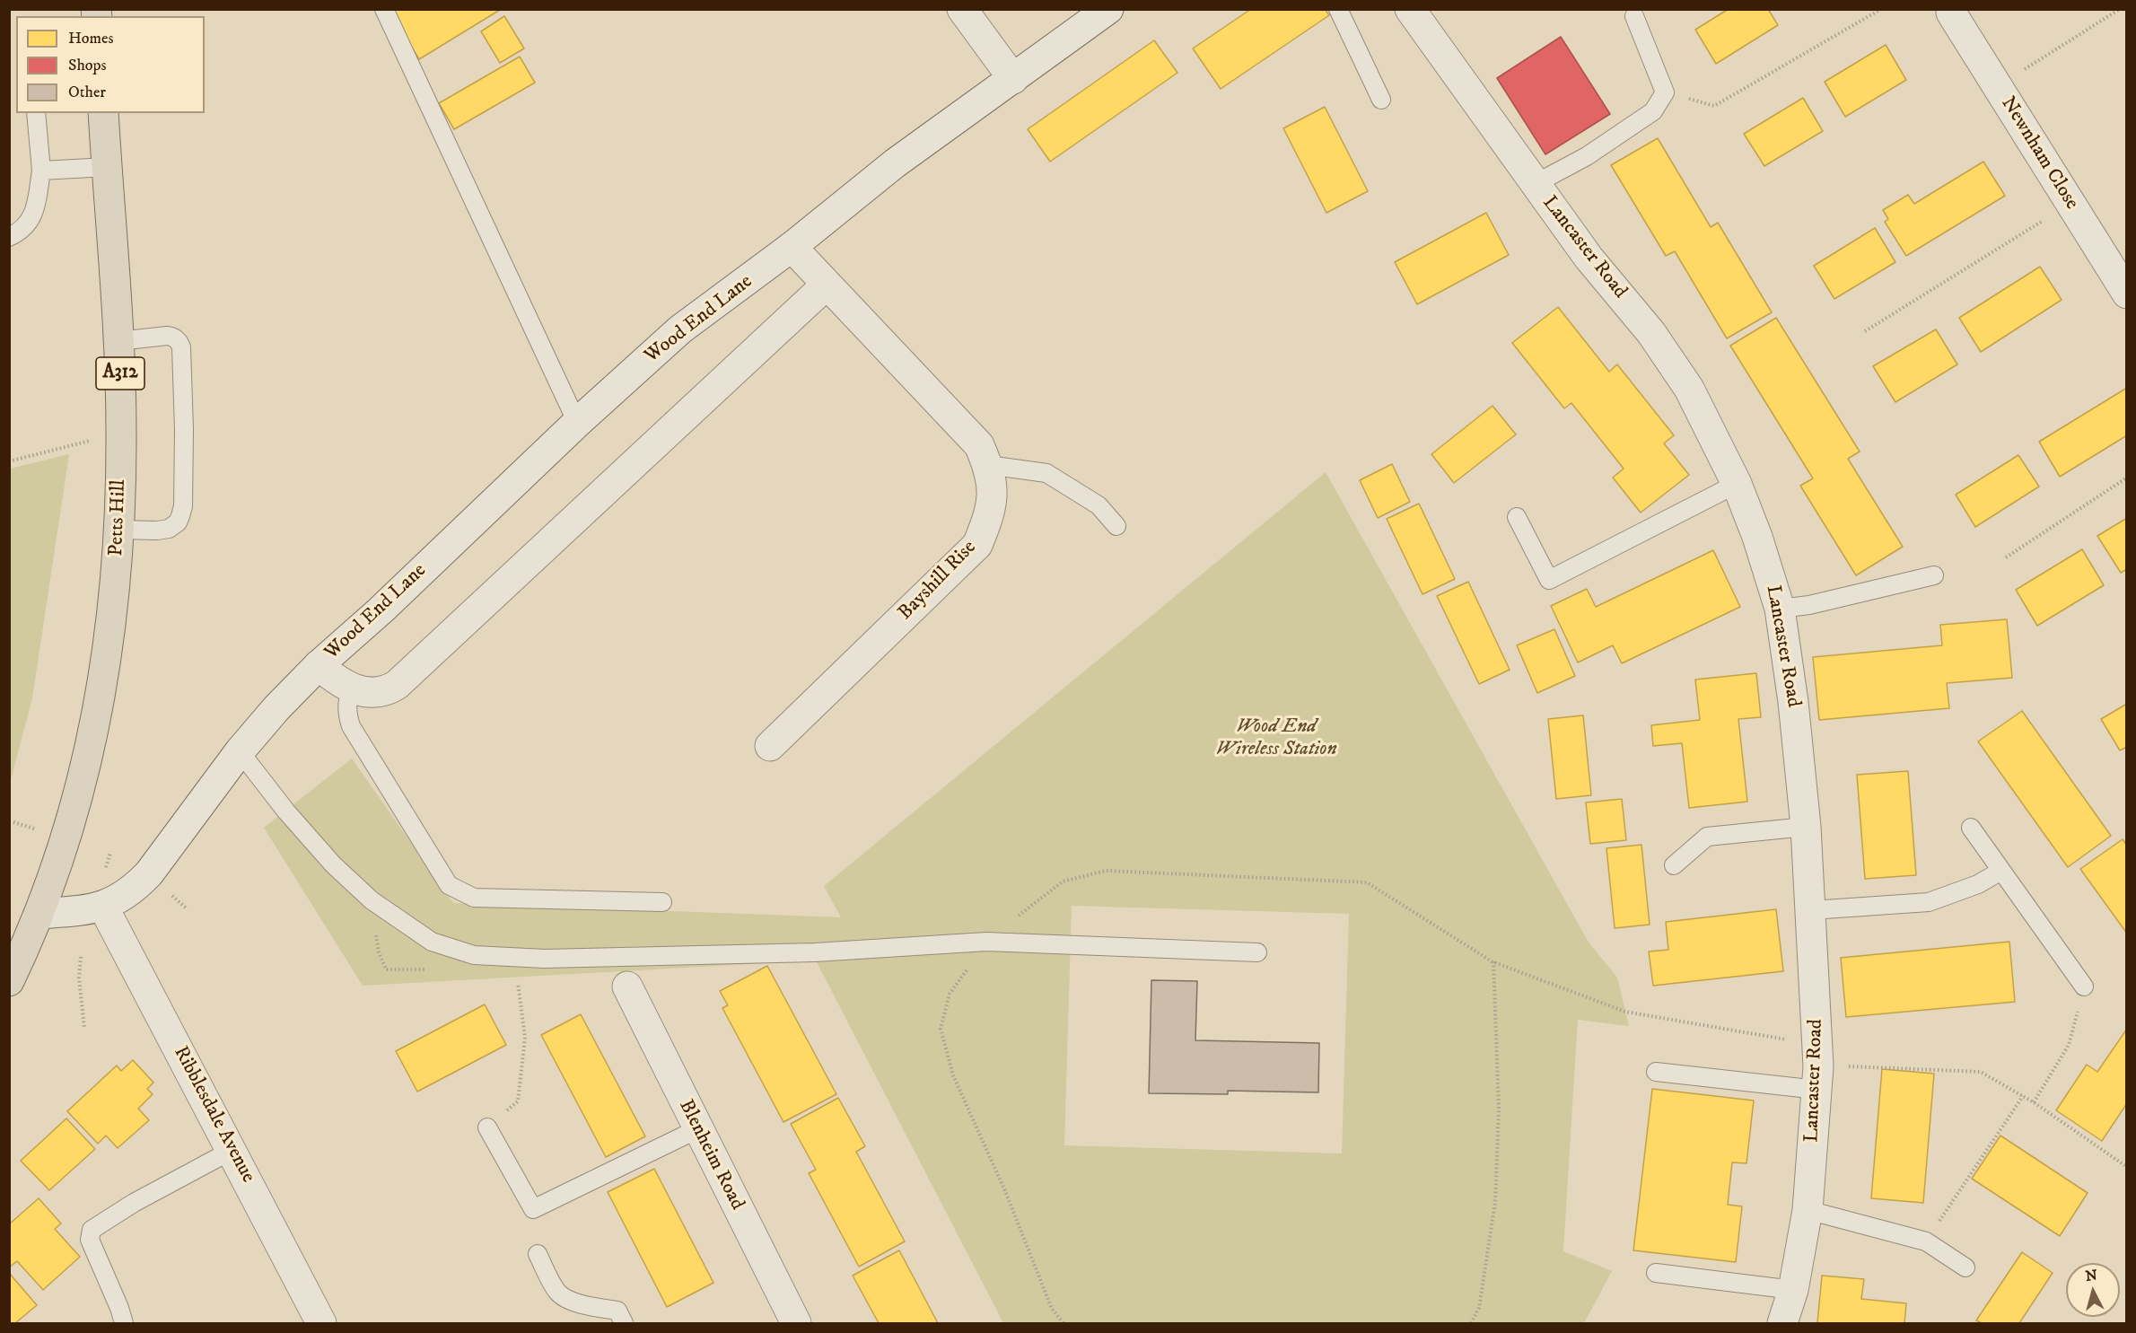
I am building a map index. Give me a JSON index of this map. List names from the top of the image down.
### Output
{
  "streets": {
    "main road": ["A312", "Petts Hill"],
    "street": [
      "Newnham Close",
      "Lancaster Road",
      "Wood End Lane",
      "Bayshill Rise",
      "Ribblesdale Avenue",
      "Blenheim Road"
    ]
  },
  "crossings": [
    ["Wood End Lane", "A312"],
    ["Wood End Lane", "Petts Hill"],
    ["Wood End Lane", "Bayshill Rise"],
    ["Wood End Lane", "Ribblesdale Avenue"],
    ["A312", "Petts Hill"]
  ],
  "parks": ["Wood End Wireless Station"],
  "legend": ["Homes", "Shops", "Other"],
  "north": "top"
}
